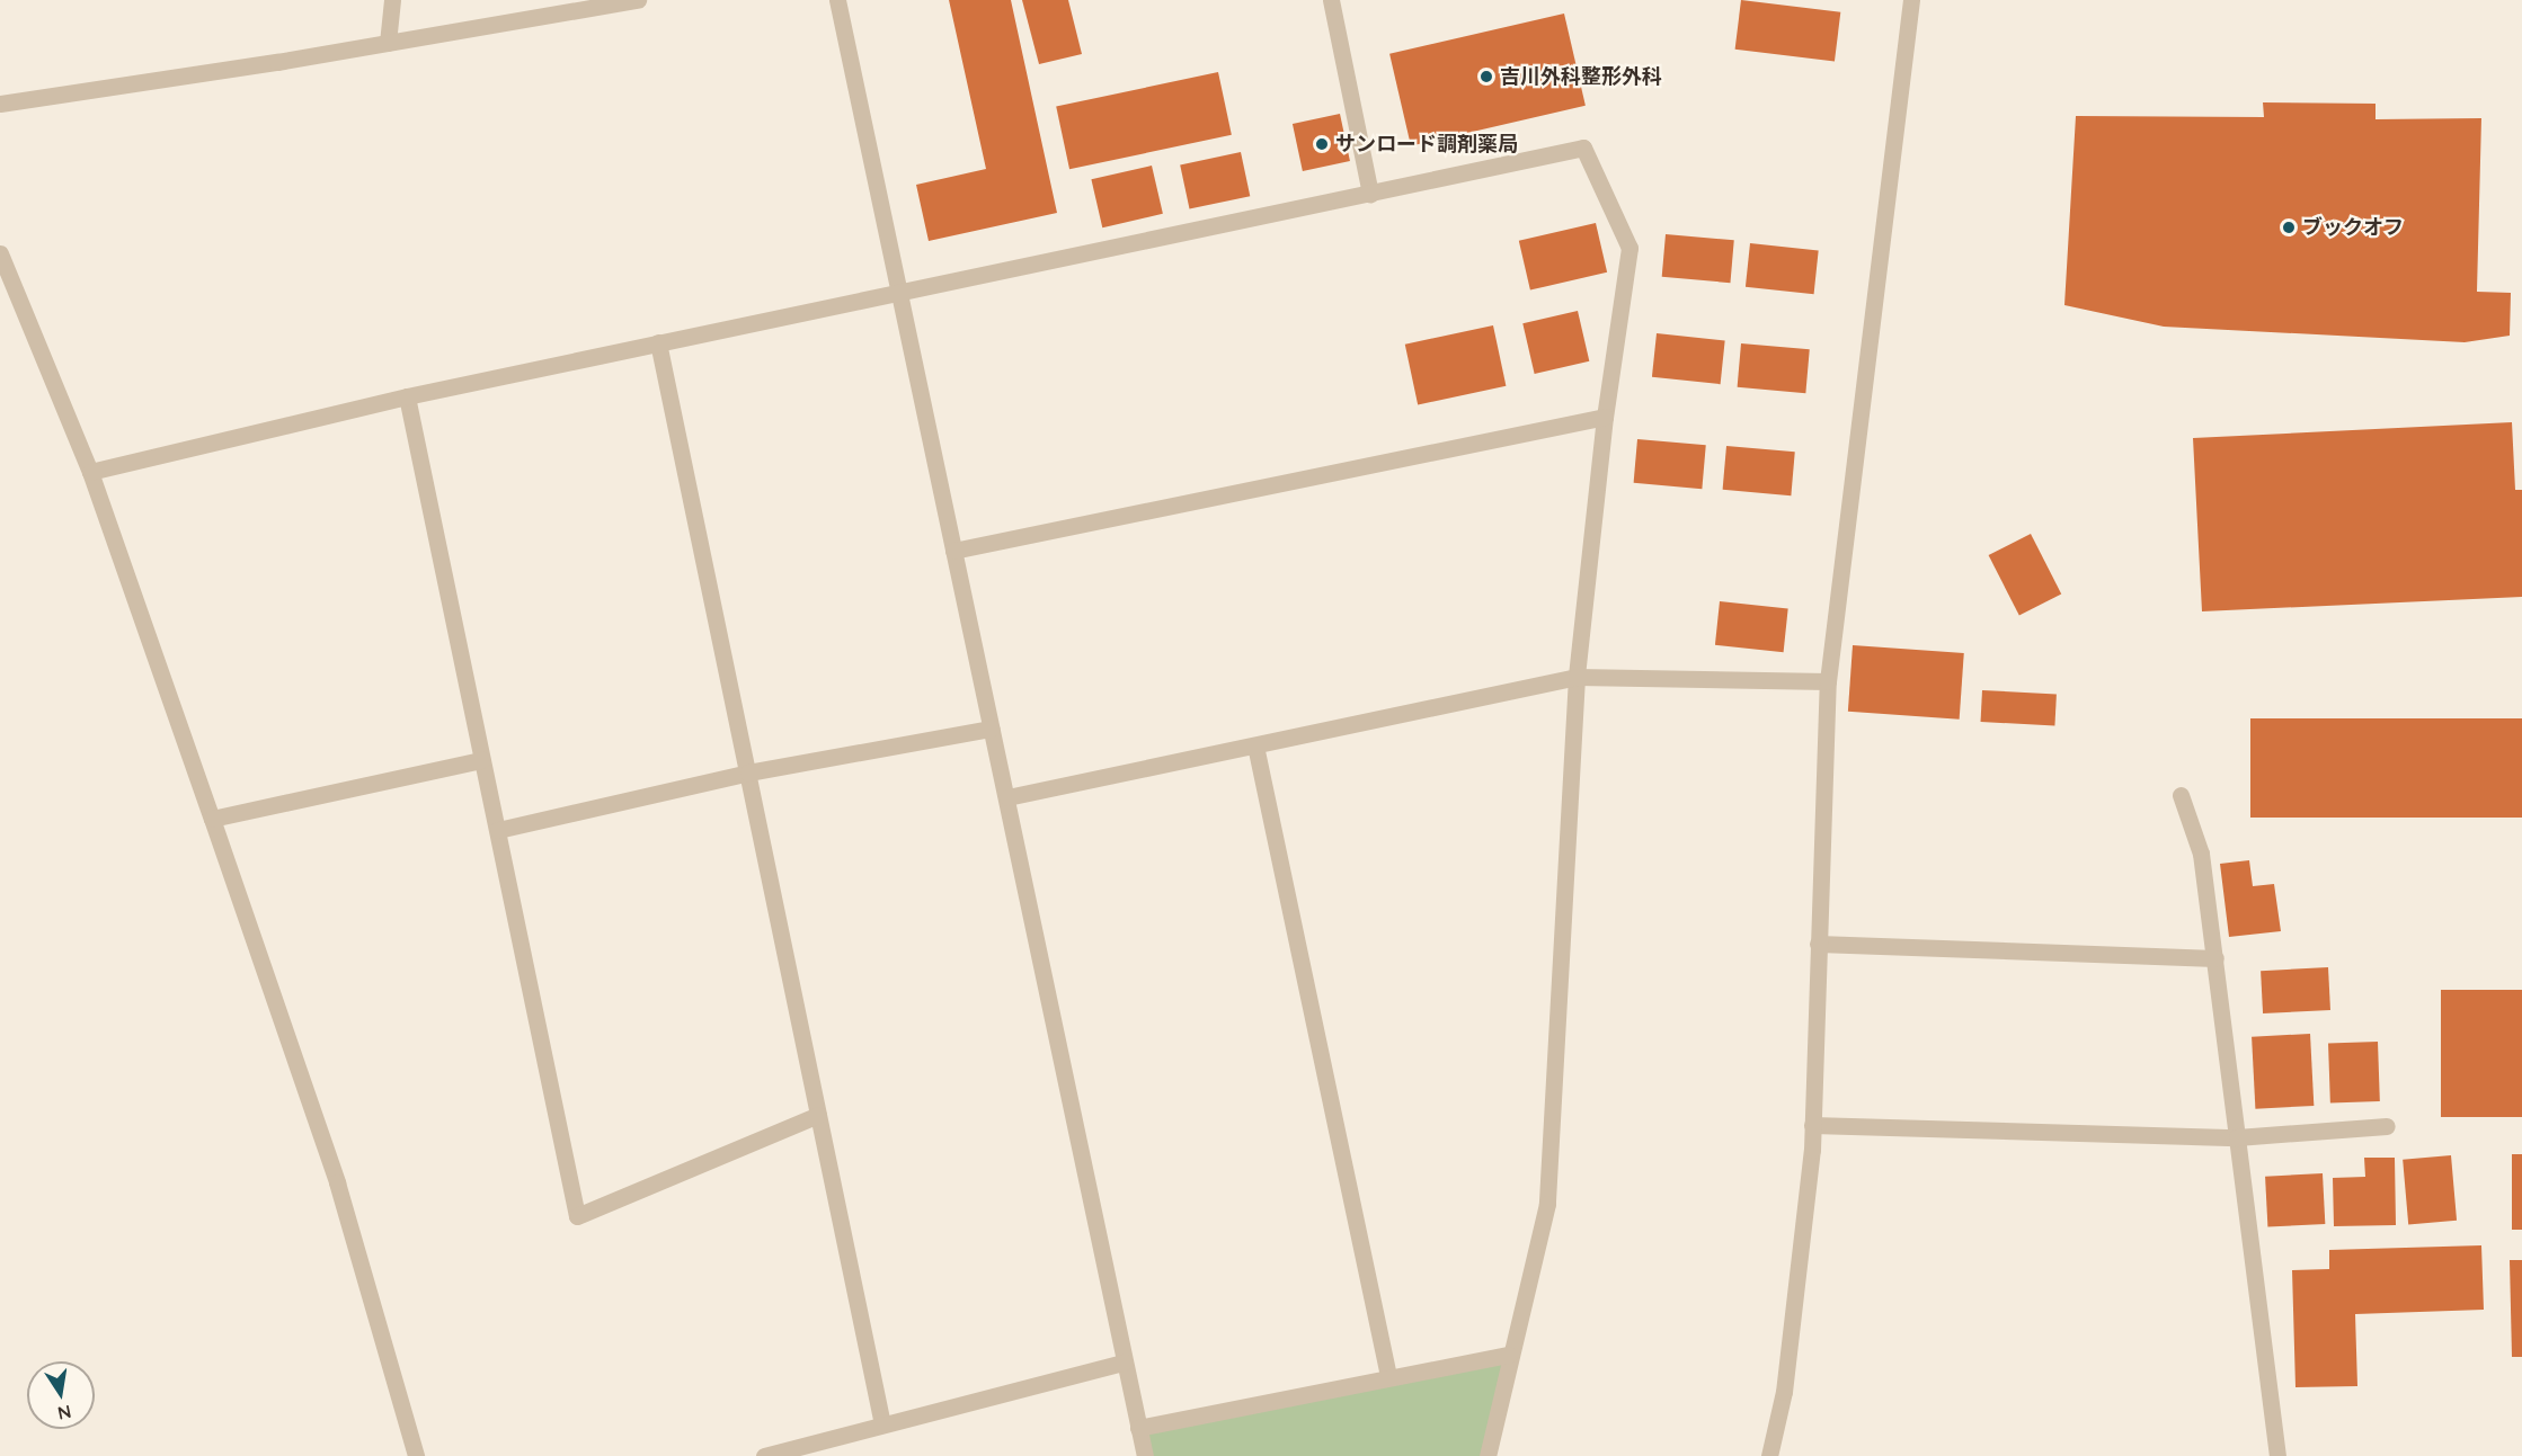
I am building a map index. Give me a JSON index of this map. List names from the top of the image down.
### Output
{
  "places": ["吉川外科整形外科", "サンロード調剤薬局", "ブックオフ"],
  "north": "bottom"
}
